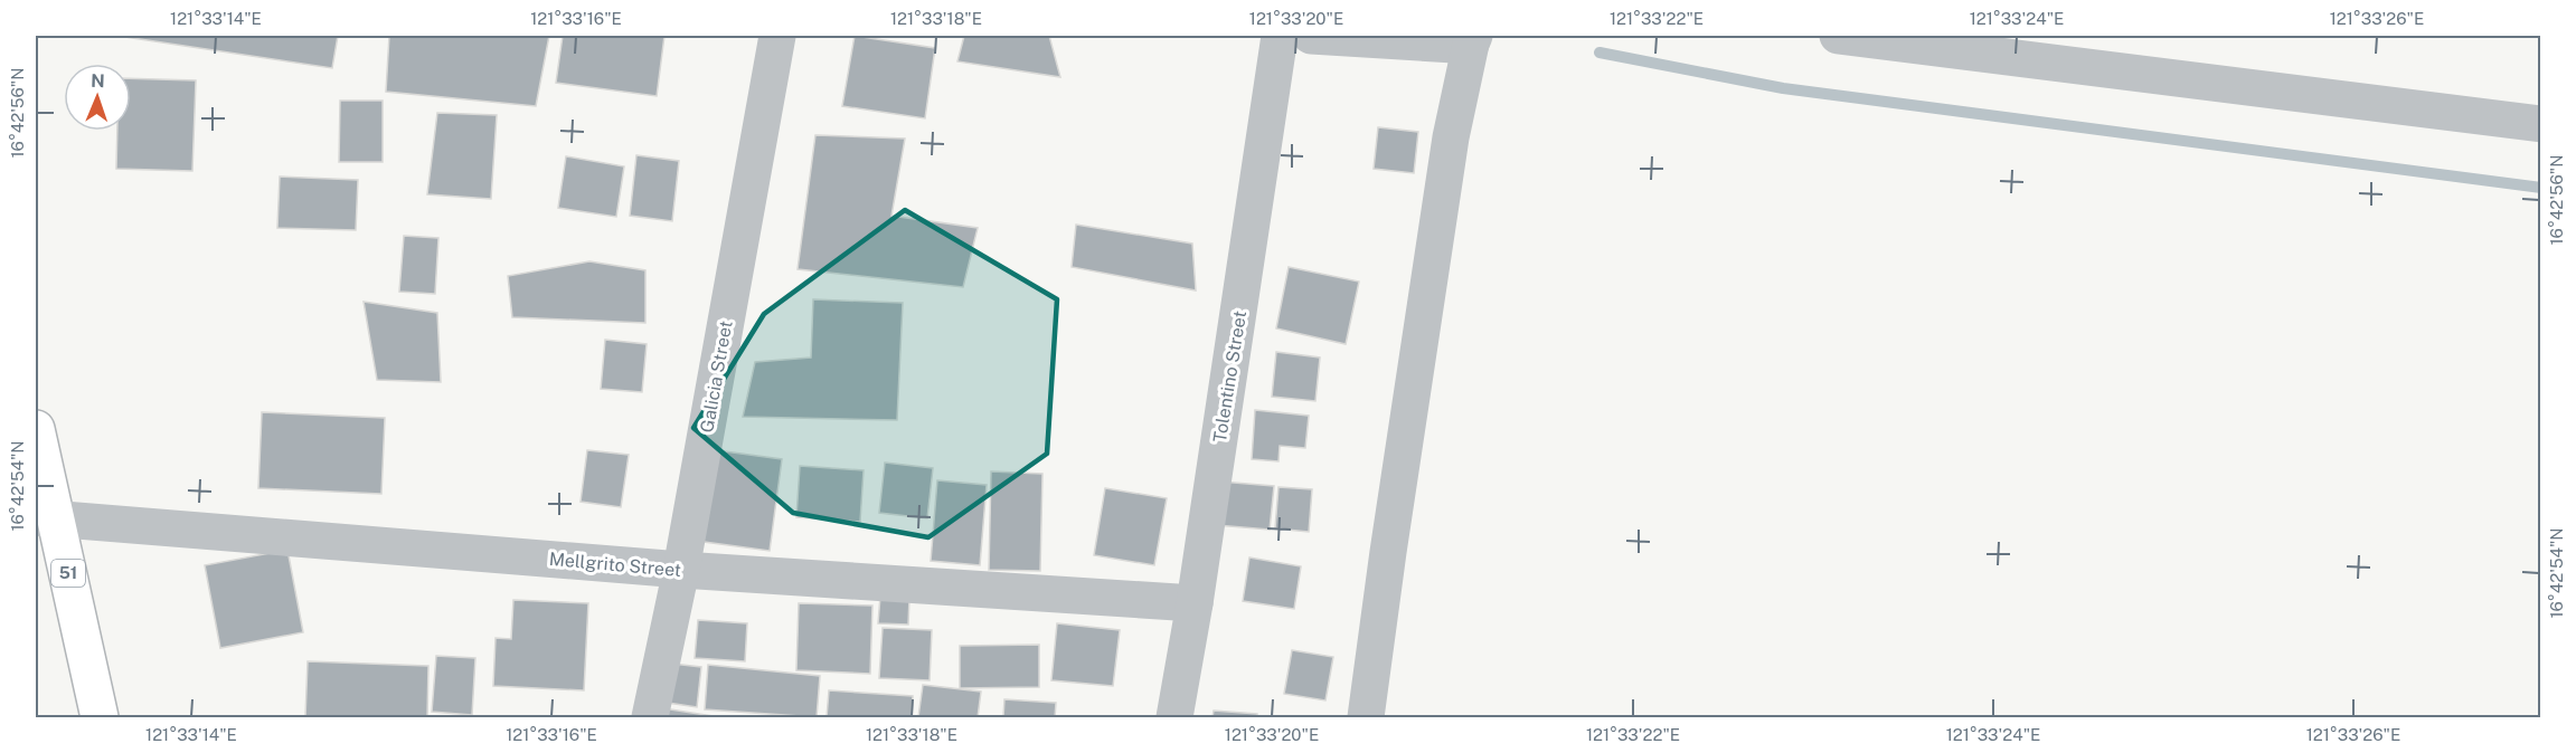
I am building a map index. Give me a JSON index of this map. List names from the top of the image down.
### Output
{
  "streets": {
    "highway": ["51"],
    "street": ["Galicia Street", "Tolentino Street", "Mellgrito Street"]
  },
  "crossings": [
    ["Galicia Street", "Mellgrito Street"],
    ["Tolentino Street", "Mellgrito Street"],
    ["Mellgrito Street", "51"]
  ],
  "north": "top",
  "coordinates": [
    "121°33'14\"E",
    "121°33'16\"E",
    "121°33'18\"E",
    "121°33'20\"E",
    "121°33'22\"E",
    "121°33'24\"E",
    "121°33'26\"E",
    "16°42'56\"N",
    "16°42'54\"N"
  ]
}
